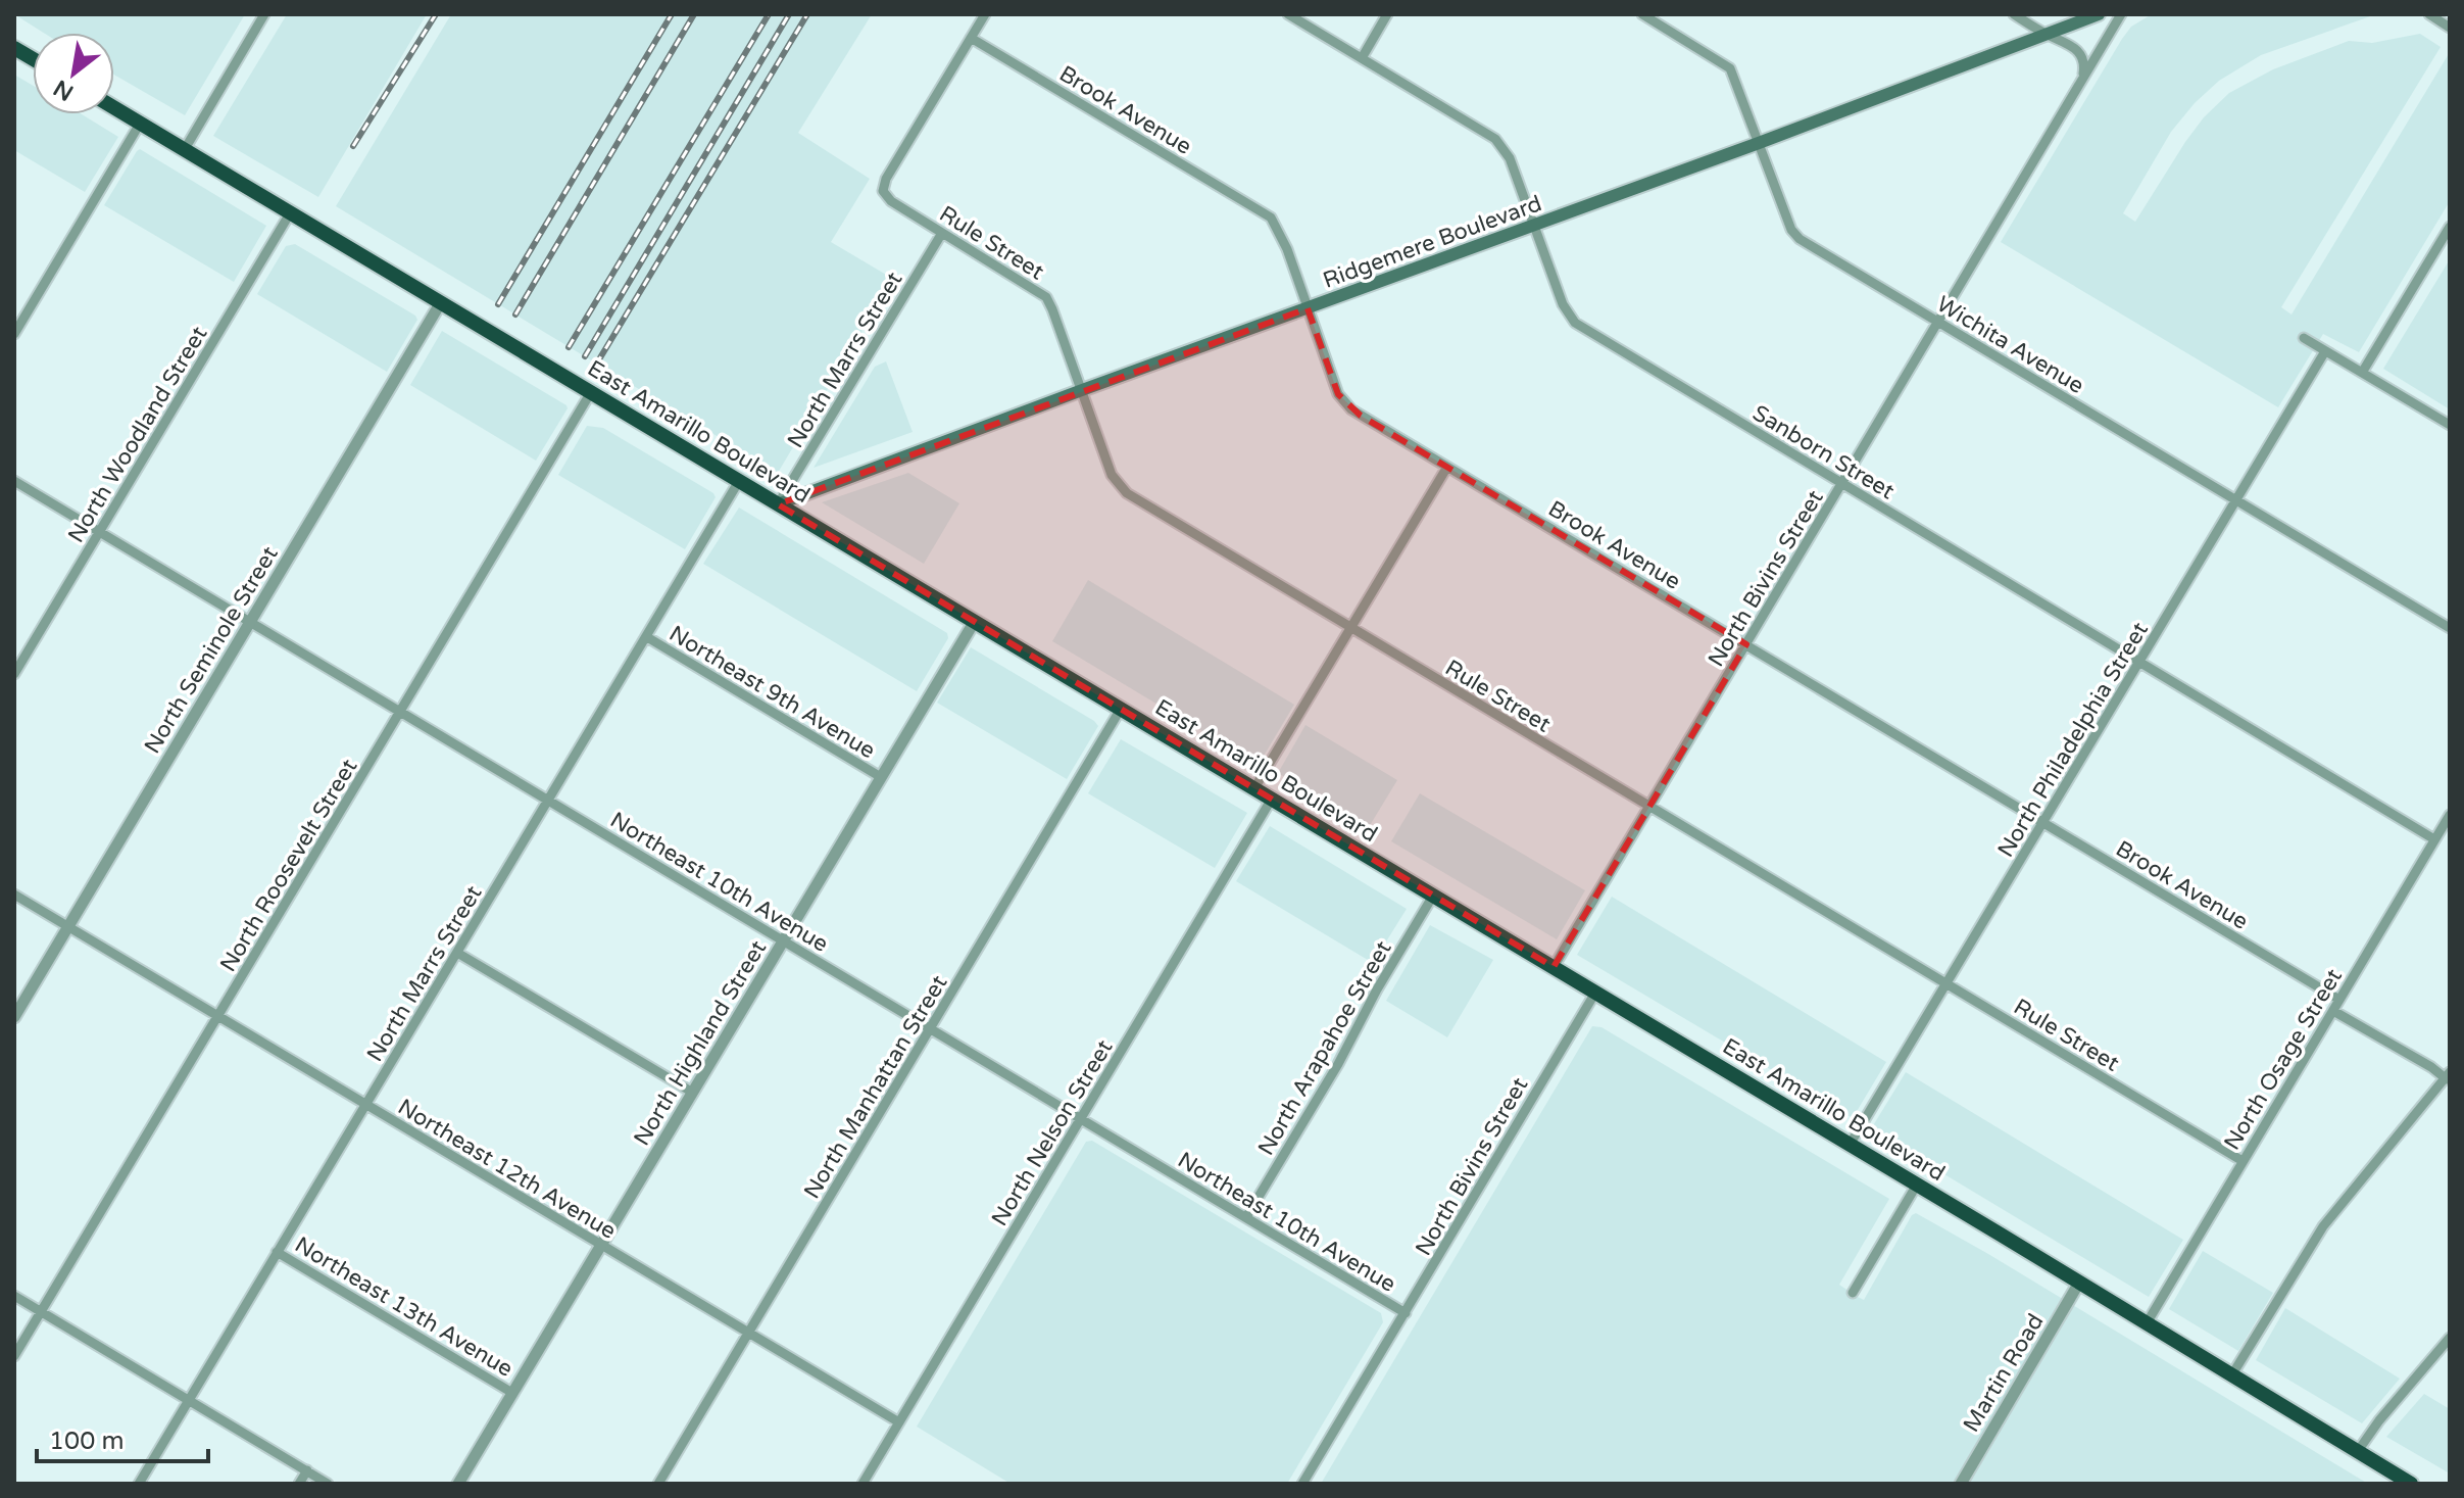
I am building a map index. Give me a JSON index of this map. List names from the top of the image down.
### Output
{
  "streets": {
    "highway": ["East Amarillo Boulevard"],
    "main road": ["Ridgemere Boulevard"],
    "street": [
      "Brook Avenue",
      "Rule Street",
      "Wichita Avenue",
      "North Marrs Street",
      "North Woodland Street",
      "Sanborn Street",
      "North Bivins Street",
      "North Seminole Street",
      "Northeast 9th Avenue",
      "North Philadelphia Street",
      "North Roosevelt Street",
      "Northeast 10th Avenue",
      "North Highland Street",
      "North Arapahoe Street",
      "North Osage Street",
      "North Manhattan Street",
      "North Nelson Street",
      "Northeast 12th Avenue",
      "Northeast 13th Avenue",
      "Martin Road"
    ]
  },
  "crossings": [
    ["Brook Avenue", "Ridgemere Boulevard"],
    ["Brook Avenue", "Rule Street"],
    ["Brook Avenue", "North Bivins Street"],
    ["Brook Avenue", "North Philadelphia Street"],
    ["Brook Avenue", "North Osage Street"],
    ["Ridgemere Boulevard", "Rule Street"],
    ["Ridgemere Boulevard", "Wichita Avenue"],
    ["Ridgemere Boulevard", "North Marrs Street"],
    ["Ridgemere Boulevard", "East Amarillo Boulevard"],
    ["Ridgemere Boulevard", "Sanborn Street"],
    ["Rule Street", "North Marrs Street"],
    ["Rule Street", "North Bivins Street"],
    ["Rule Street", "North Philadelphia Street"],
    ["Rule Street", "North Osage Street"],
    ["Wichita Avenue", "North Bivins Street"],
    ["Wichita Avenue", "North Philadelphia Street"],
    ["North Marrs Street", "East Amarillo Boulevard"],
    ["North Marrs Street", "Northeast 9th Avenue"],
    ["North Marrs Street", "Northeast 10th Avenue"],
    ["North Marrs Street", "Northeast 12th Avenue"],
    ["North Marrs Street", "Northeast 13th Avenue"],
    ["East Amarillo Boulevard", "North Woodland Street"],
    ["East Amarillo Boulevard", "North Bivins Street"],
    ["East Amarillo Boulevard", "North Seminole Street"],
    ["East Amarillo Boulevard", "North Philadelphia Street"],
    ["East Amarillo Boulevard", "North Roosevelt Street"],
    ["East Amarillo Boulevard", "North Highland Street"],
    ["East Amarillo Boulevard", "North Arapahoe Street"],
    ["East Amarillo Boulevard", "North Osage Street"],
    ["East Amarillo Boulevard", "North Manhattan Street"],
    ["East Amarillo Boulevard", "North Nelson Street"],
    ["East Amarillo Boulevard", "Martin Road"],
    ["North Woodland Street", "Northeast 10th Avenue"],
    ["Sanborn Street", "North Bivins Street"],
    ["Sanborn Street", "North Philadelphia Street"],
    ["Sanborn Street", "North Osage Street"],
    ["North Bivins Street", "Northeast 10th Avenue"],
    ["North Seminole Street", "Northeast 10th Avenue"],
    ["North Seminole Street", "Northeast 12th Avenue"],
    ["Northeast 9th Avenue", "North Highland Street"],
    ["North Roosevelt Street", "Northeast 10th Avenue"],
    ["North Roosevelt Street", "Northeast 12th Avenue"],
    ["Northeast 10th Avenue", "North Highland Street"],
    ["Northeast 10th Avenue", "North Arapahoe Street"],
    ["Northeast 10th Avenue", "North Manhattan Street"],
    ["Northeast 10th Avenue", "North Nelson Street"],
    ["North Highland Street", "Northeast 12th Avenue"],
    ["North Highland Street", "Northeast 13th Avenue"],
    ["North Manhattan Street", "Northeast 12th Avenue"],
    ["North Nelson Street", "Northeast 12th Avenue"]
  ],
  "scale_bar": "100 m",
  "north": "bottom left"
}
